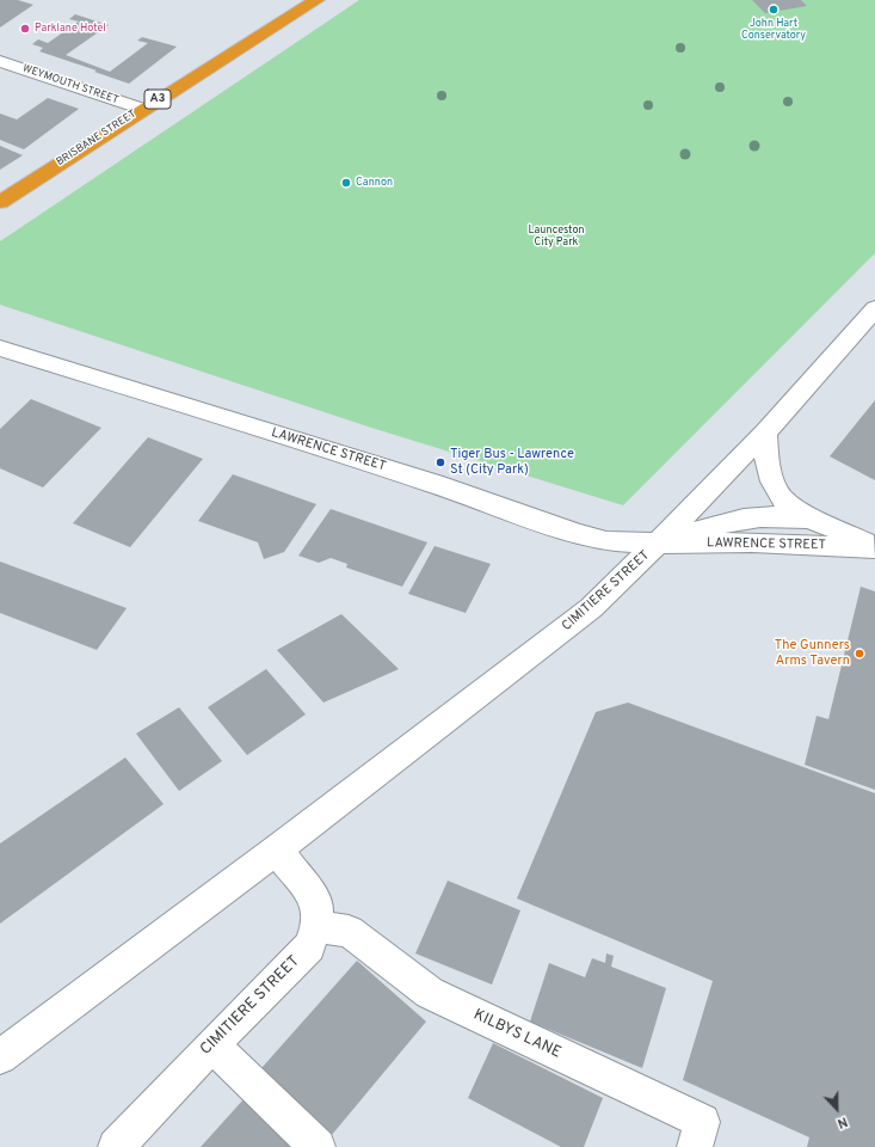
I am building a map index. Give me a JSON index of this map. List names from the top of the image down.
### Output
{
  "streets": {
    "highway": ["A3", "BRISBANE STREET"],
    "street": [
      "WEYMOUTH STREET",
      "LAWRENCE STREET",
      "CIMITIERE STREET",
      "KILBYS LANE"
    ]
  },
  "crossings": [
    ["WEYMOUTH STREET", "BRISBANE STREET"],
    ["LAWRENCE STREET", "CIMITIERE STREET"],
    ["CIMITIERE STREET", "KILBYS LANE"]
  ],
  "parks": ["Launceston City Park"],
  "places": [
    "John Hart Conservatory",
    "Parklane Hotel",
    "Cannon",
    "Tiger Bus - Lawrence St (City Park)",
    "The Gunners Arms Tavern"
  ],
  "north": "bottom"
}
